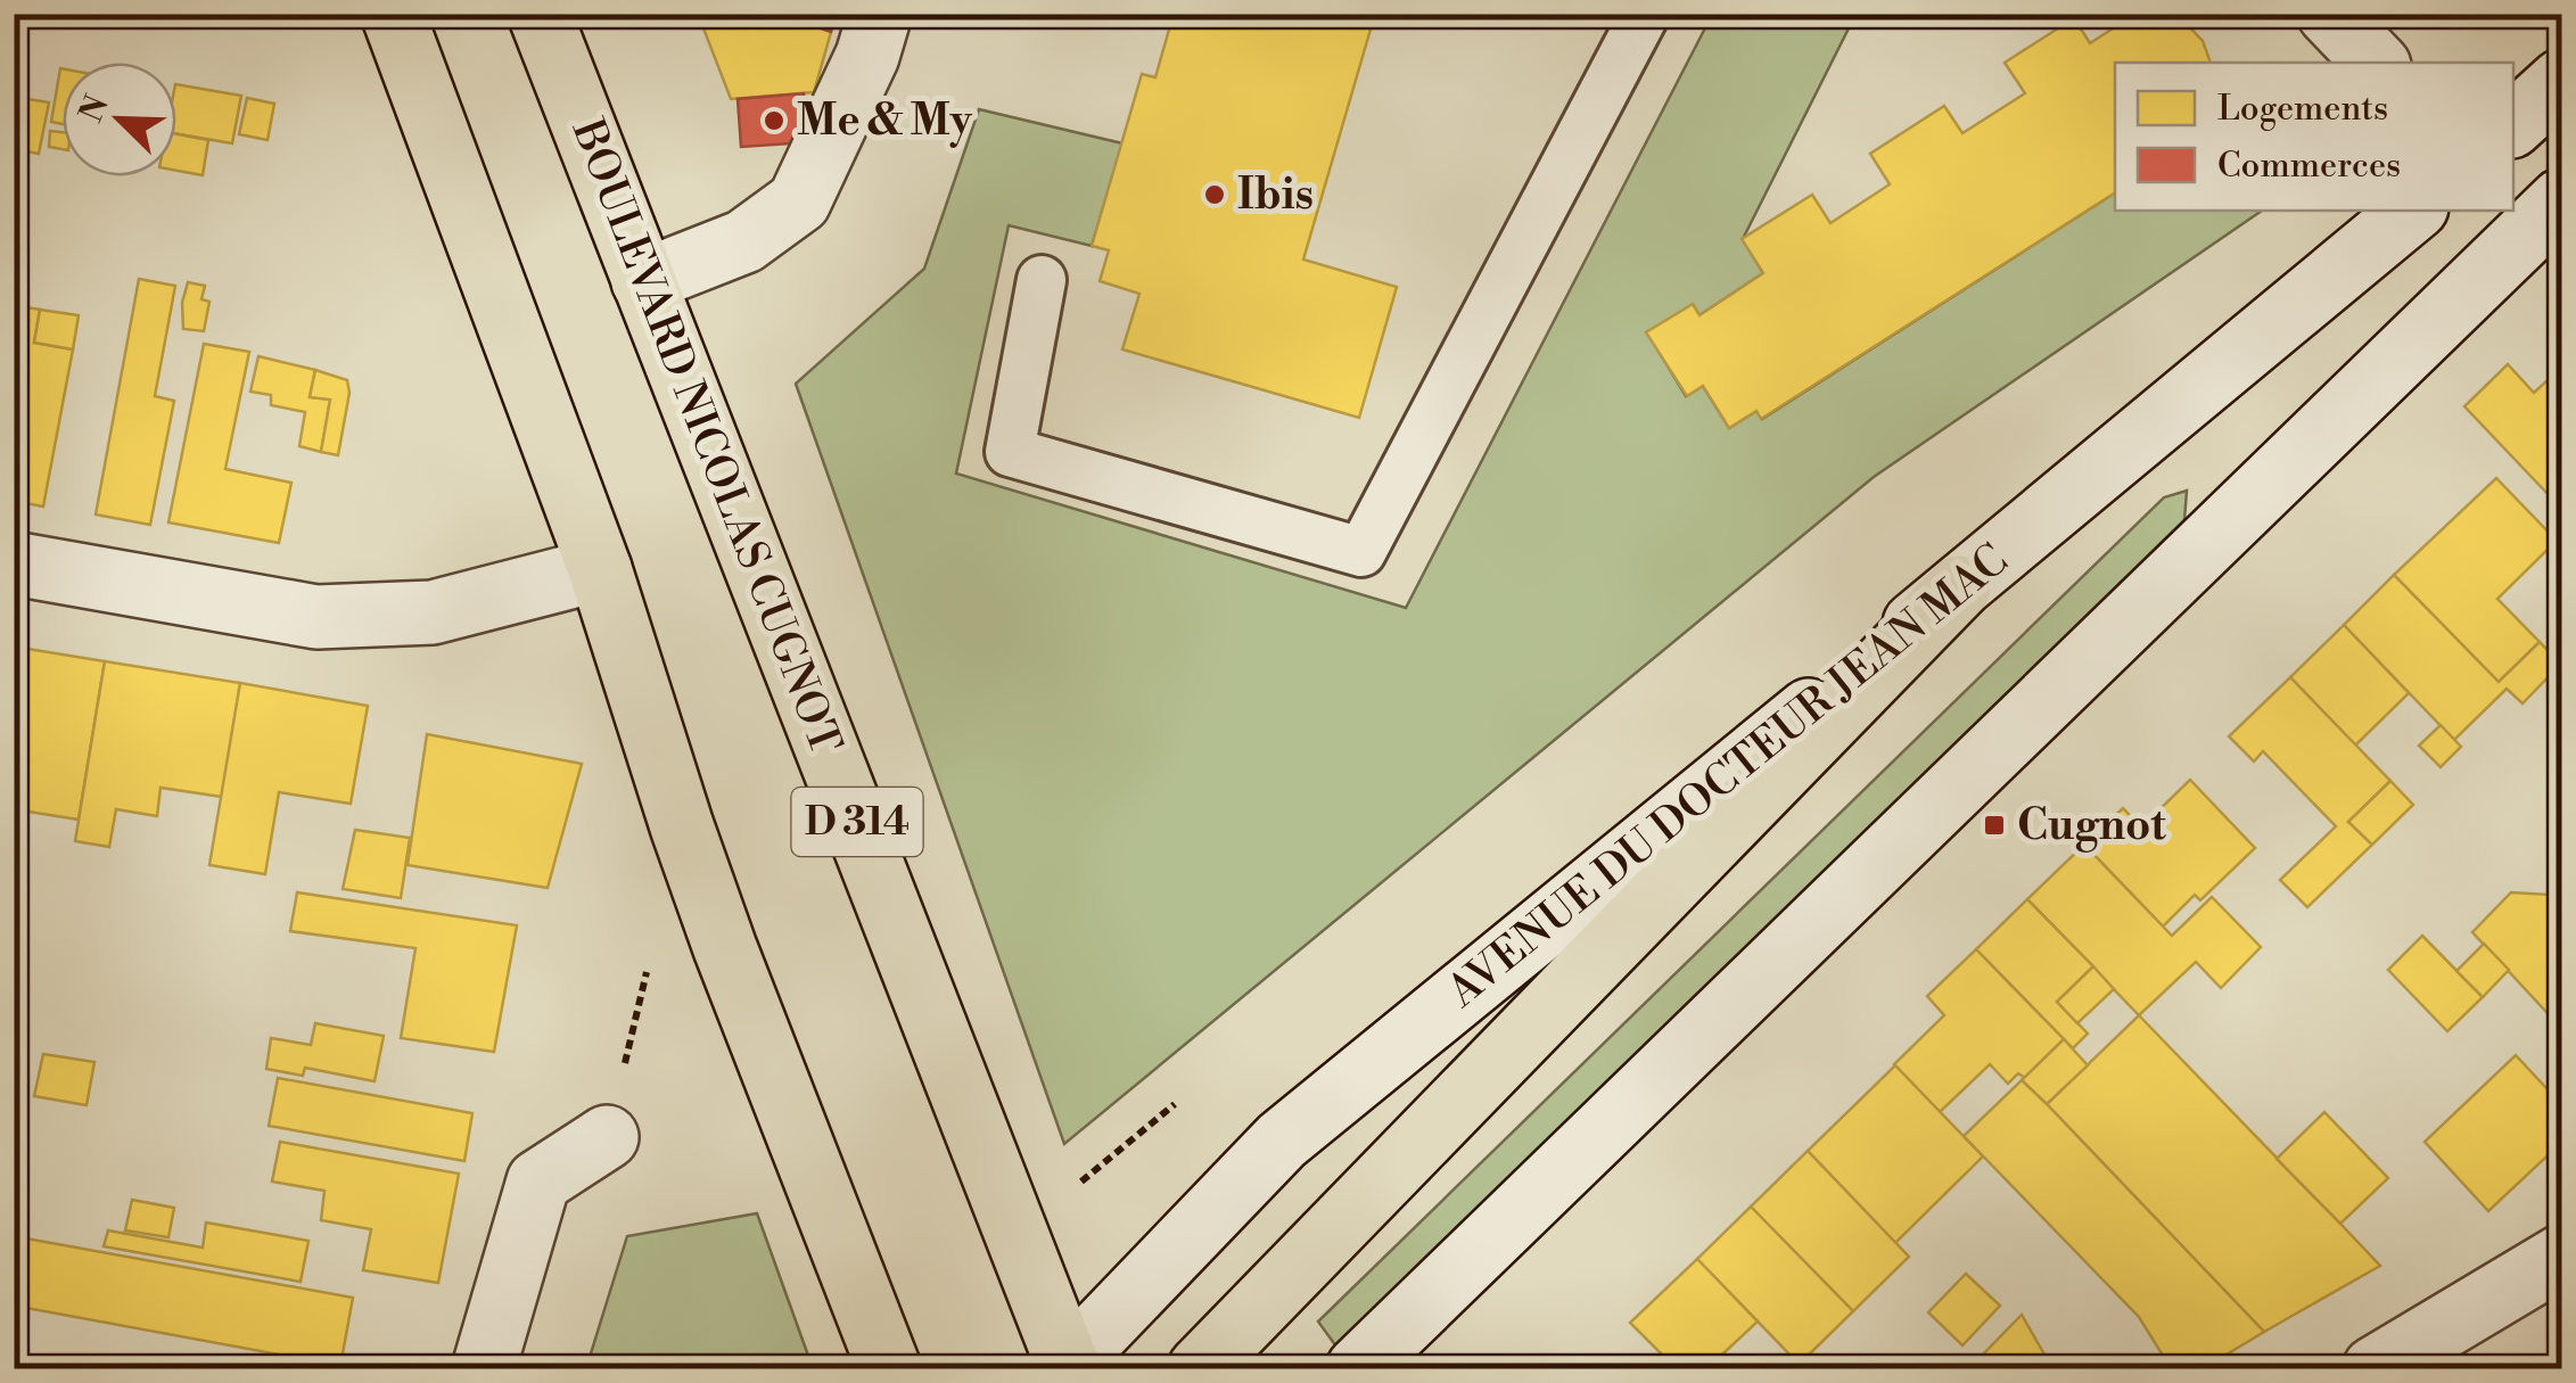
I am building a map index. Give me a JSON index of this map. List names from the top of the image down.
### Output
{
  "streets": {
    "main road": ["BOULEVARD NICOLAS CUGNOT", "AVENUE DU DOCTEUR JEAN MAC", "D 314"]
  },
  "crossings": [
    ["BOULEVARD NICOLAS CUGNOT", "AVENUE DU DOCTEUR JEAN MAC"]
  ],
  "places": {
    "other": ["Me & My", "Ibis"],
    "transit": ["Cugnot"]
  },
  "legend": ["Logements", "Commerces"],
  "north": "top left"
}
